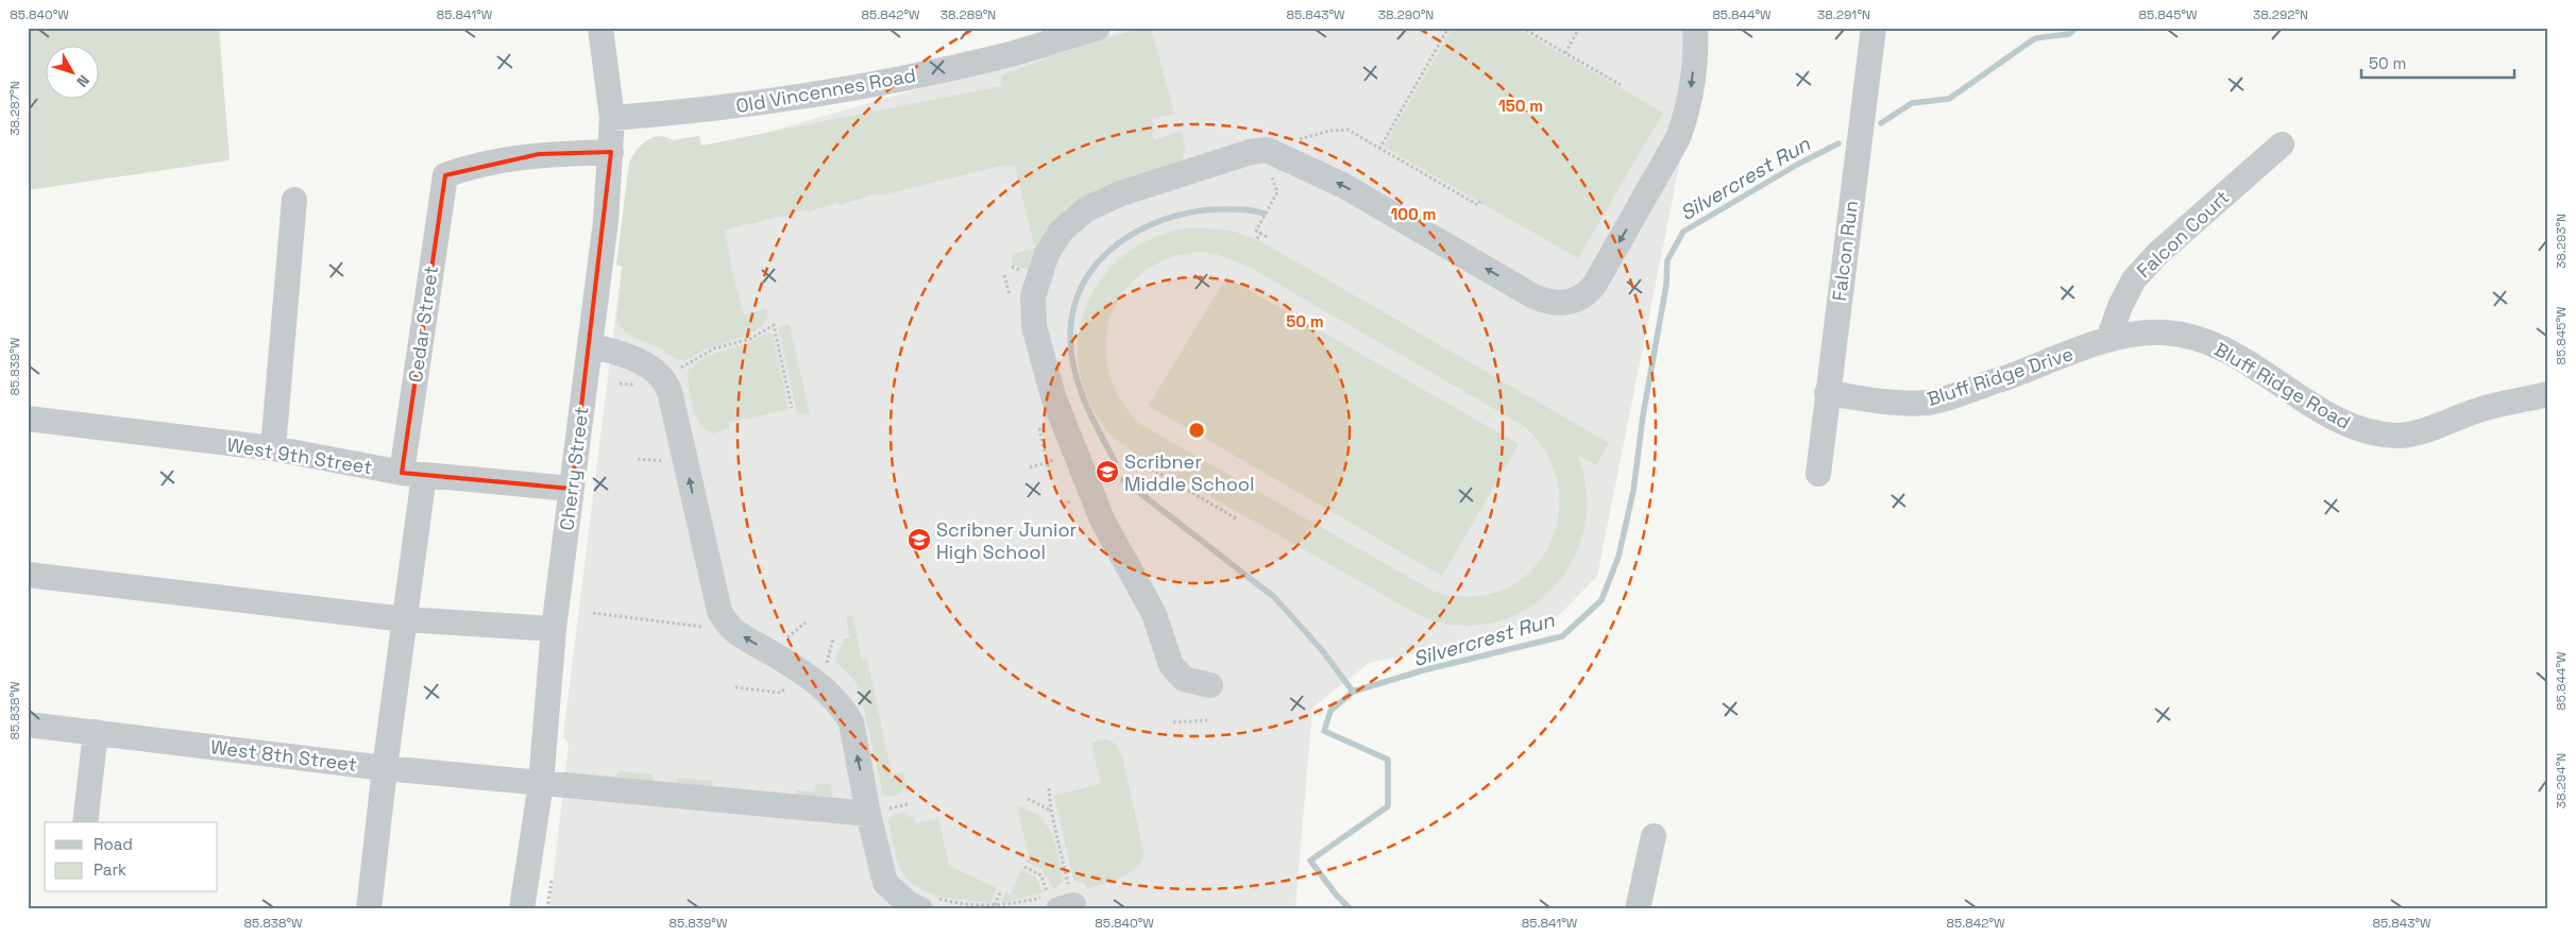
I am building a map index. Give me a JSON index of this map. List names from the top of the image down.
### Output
{
  "streets": {
    "street": [
      "Old Vincennes Road",
      "Falcon Court",
      "Falcon Run",
      "Cedar Street",
      "Bluff Ridge Drive",
      "Bluff Ridge Road",
      "West 9th Street",
      "Cherry Street",
      "West 8th Street"
    ]
  },
  "crossings": [
    ["Old Vincennes Road", "Cherry Street"],
    ["Falcon Court", "Bluff Ridge Drive"],
    ["Falcon Court", "Bluff Ridge Road"],
    ["Falcon Run", "Bluff Ridge Drive"],
    ["Cedar Street", "West 9th Street"],
    ["Cedar Street", "Cherry Street"],
    ["Cedar Street", "West 8th Street"],
    ["Bluff Ridge Drive", "Bluff Ridge Road"],
    ["West 9th Street", "Cherry Street"],
    ["Cherry Street", "West 8th Street"]
  ],
  "water": ["Silvercrest Run"],
  "places": {
    "school or university": ["Scribner Middle School", "Scribner Junior High School"]
  },
  "legend": ["Road", "Park"],
  "scale_bar": "50 m",
  "north": "bottom right",
  "coordinates": [
    "85.840°W",
    "85.841°W",
    "85.842°W",
    "38.289°N",
    "85.843°W",
    "38.290°N",
    "85.844°W",
    "38.291°N",
    "85.845°W",
    "38.292°N",
    "38.287°N",
    "38.293°N",
    "85.839°W",
    "85.838°W",
    "38.294°N"
  ],
  "rings": ["150 m", "100 m", "50 m"]
}
